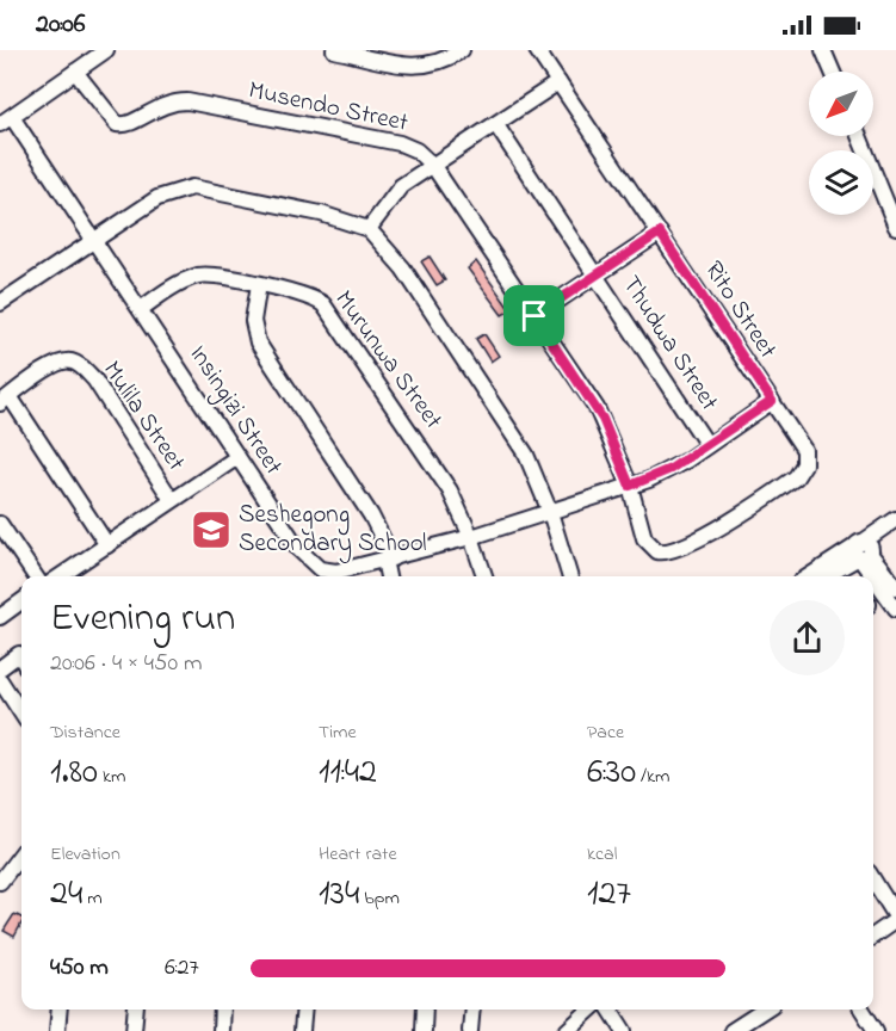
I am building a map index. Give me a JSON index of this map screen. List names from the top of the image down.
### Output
{
  "streets": {
    "street": [
      "Musendo Street",
      "Rito Street",
      "Thudwa Street",
      "Murunwa Street",
      "Insingizi Street",
      "Mulila Street"
    ]
  },
  "crossings": [
    ["Musendo Street", "Rito Street"],
    ["Musendo Street", "Insingizi Street"],
    ["Rito Street", "Insingizi Street"],
    ["Thudwa Street", "Insingizi Street"],
    ["Murunwa Street", "Insingizi Street"]
  ],
  "places": {
    "school or university": ["Seshegong Secondary School"]
  },
  "north": "bottom left",
  "page": {
    "status": "20:06",
    "heading": ["Evening run", "20:06 · 4 × 450 m"],
    "stats": [
      ["Distance", "1.80 km"],
      ["Time", "11:42"],
      ["Pace", "6:30 /km"],
      ["Elevation", "24 m"],
      ["Heart rate", "134 bpm"],
      ["kcal", "127"]
    ],
    "list": [
      {
        "name": "450 m",
        "note": "6:27"
      }
    ]
  }
}
